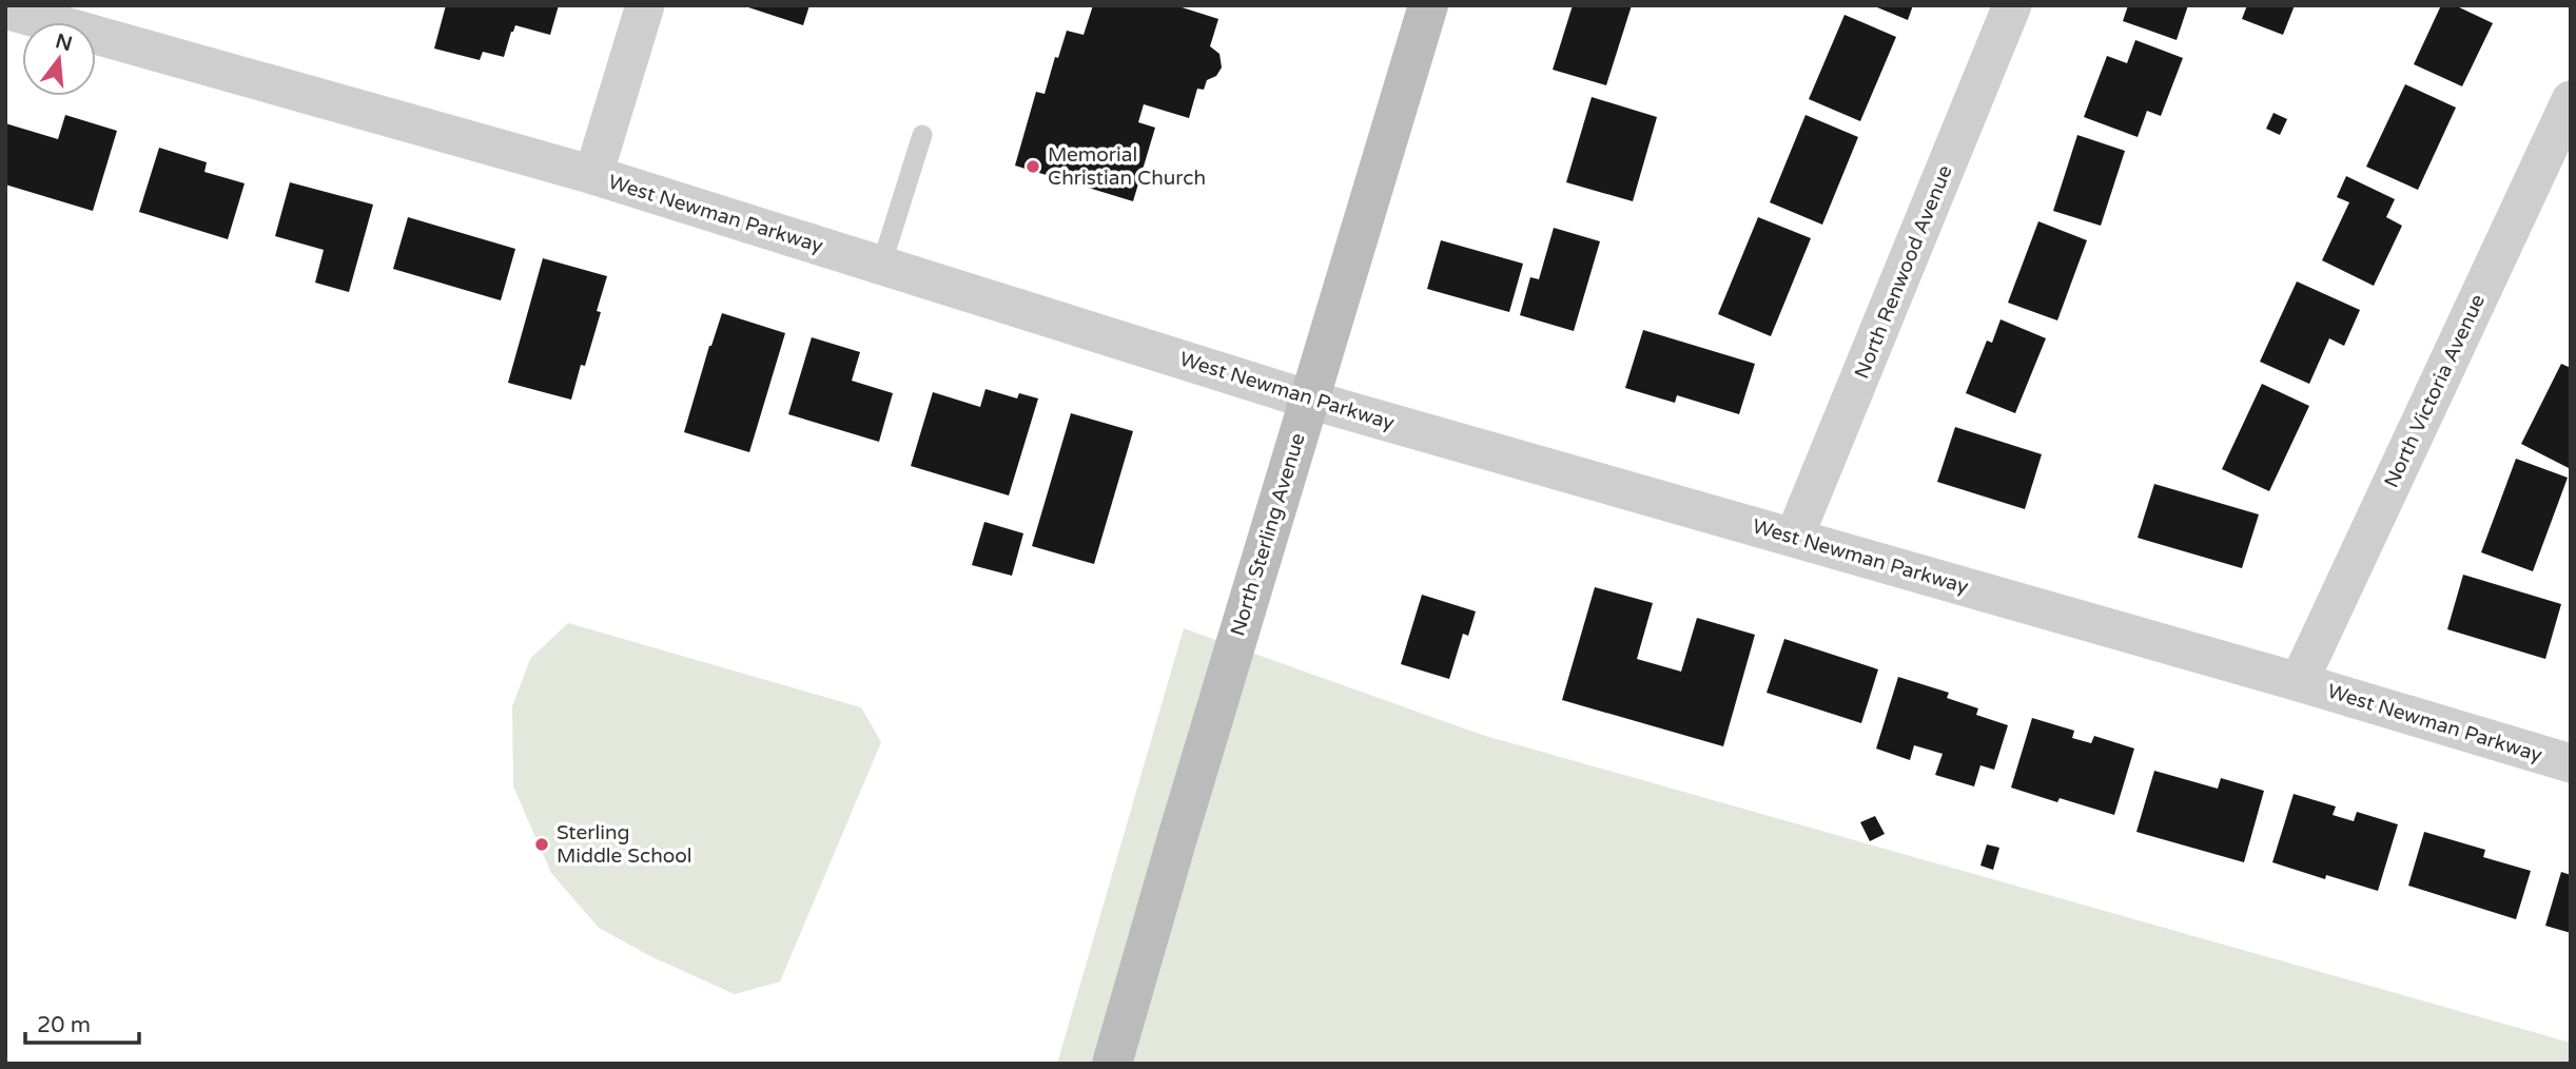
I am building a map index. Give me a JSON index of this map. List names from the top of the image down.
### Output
{
  "streets": {
    "main road": ["North Sterling Avenue"],
    "street": ["West Newman Parkway", "North Renwood Avenue", "North Victoria Avenue"]
  },
  "crossings": [
    ["West Newman Parkway", "North Renwood Avenue"],
    ["West Newman Parkway", "North Victoria Avenue"],
    ["West Newman Parkway", "North Sterling Avenue"]
  ],
  "places": ["Memorial Christian Church", "Sterling Middle School"],
  "scale_bar": "20 m",
  "north": "top"
}
